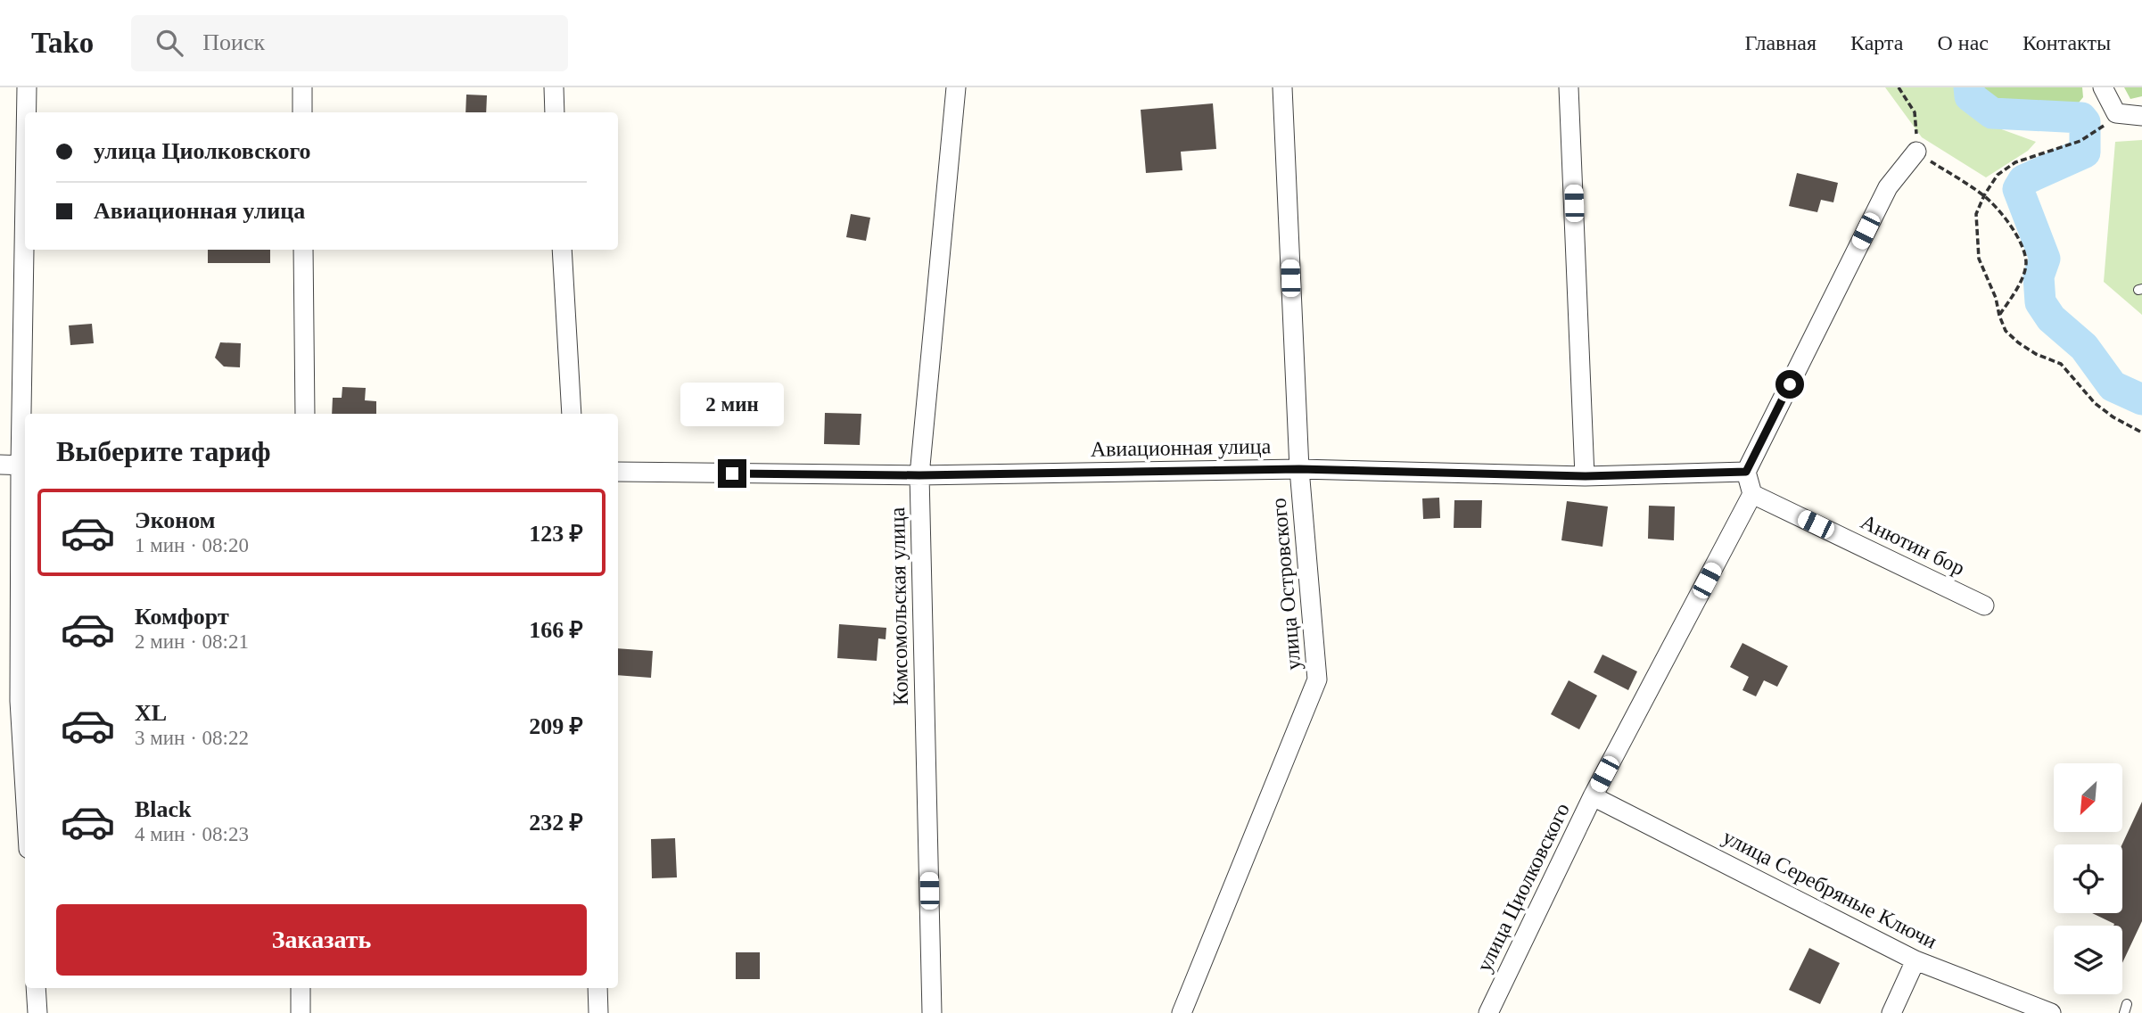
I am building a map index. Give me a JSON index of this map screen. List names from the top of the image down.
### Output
{
  "streets": {
    "street": [
      "Авиационная улица",
      "Анютин бор",
      "улица Островского",
      "Комсомольская улица",
      "улица Циолковского",
      "улица Серебряные Ключи"
    ]
  },
  "crossings": [
    ["Авиационная улица", "улица Островского"],
    ["Авиационная улица", "Комсомольская улица"],
    ["Анютин бор", "улица Циолковского"],
    ["улица Циолковского", "улица Серебряные Ключи"]
  ],
  "north": "bottom left",
  "page": {
    "header": "Tako",
    "search": "Поиск",
    "nav": [
      "Главная",
      "Карта",
      "О нас",
      "Контакты"
    ],
    "banner": ["улица Циолковского", "Авиационная улица"],
    "bubble": "2 мин",
    "heading": "Выберите тариф",
    "list": [
      {
        "name": "Эконом",
        "note": "1 мин · 08:20",
        "value": "123 ₽"
      },
      {
        "name": "Комфорт",
        "note": "2 мин · 08:21",
        "value": "166 ₽"
      },
      {
        "name": "XL",
        "note": "3 мин · 08:22",
        "value": "209 ₽"
      },
      {
        "name": "Black",
        "note": "4 мин · 08:23",
        "value": "232 ₽"
      }
    ],
    "buttons": "Заказать"
  }
}
